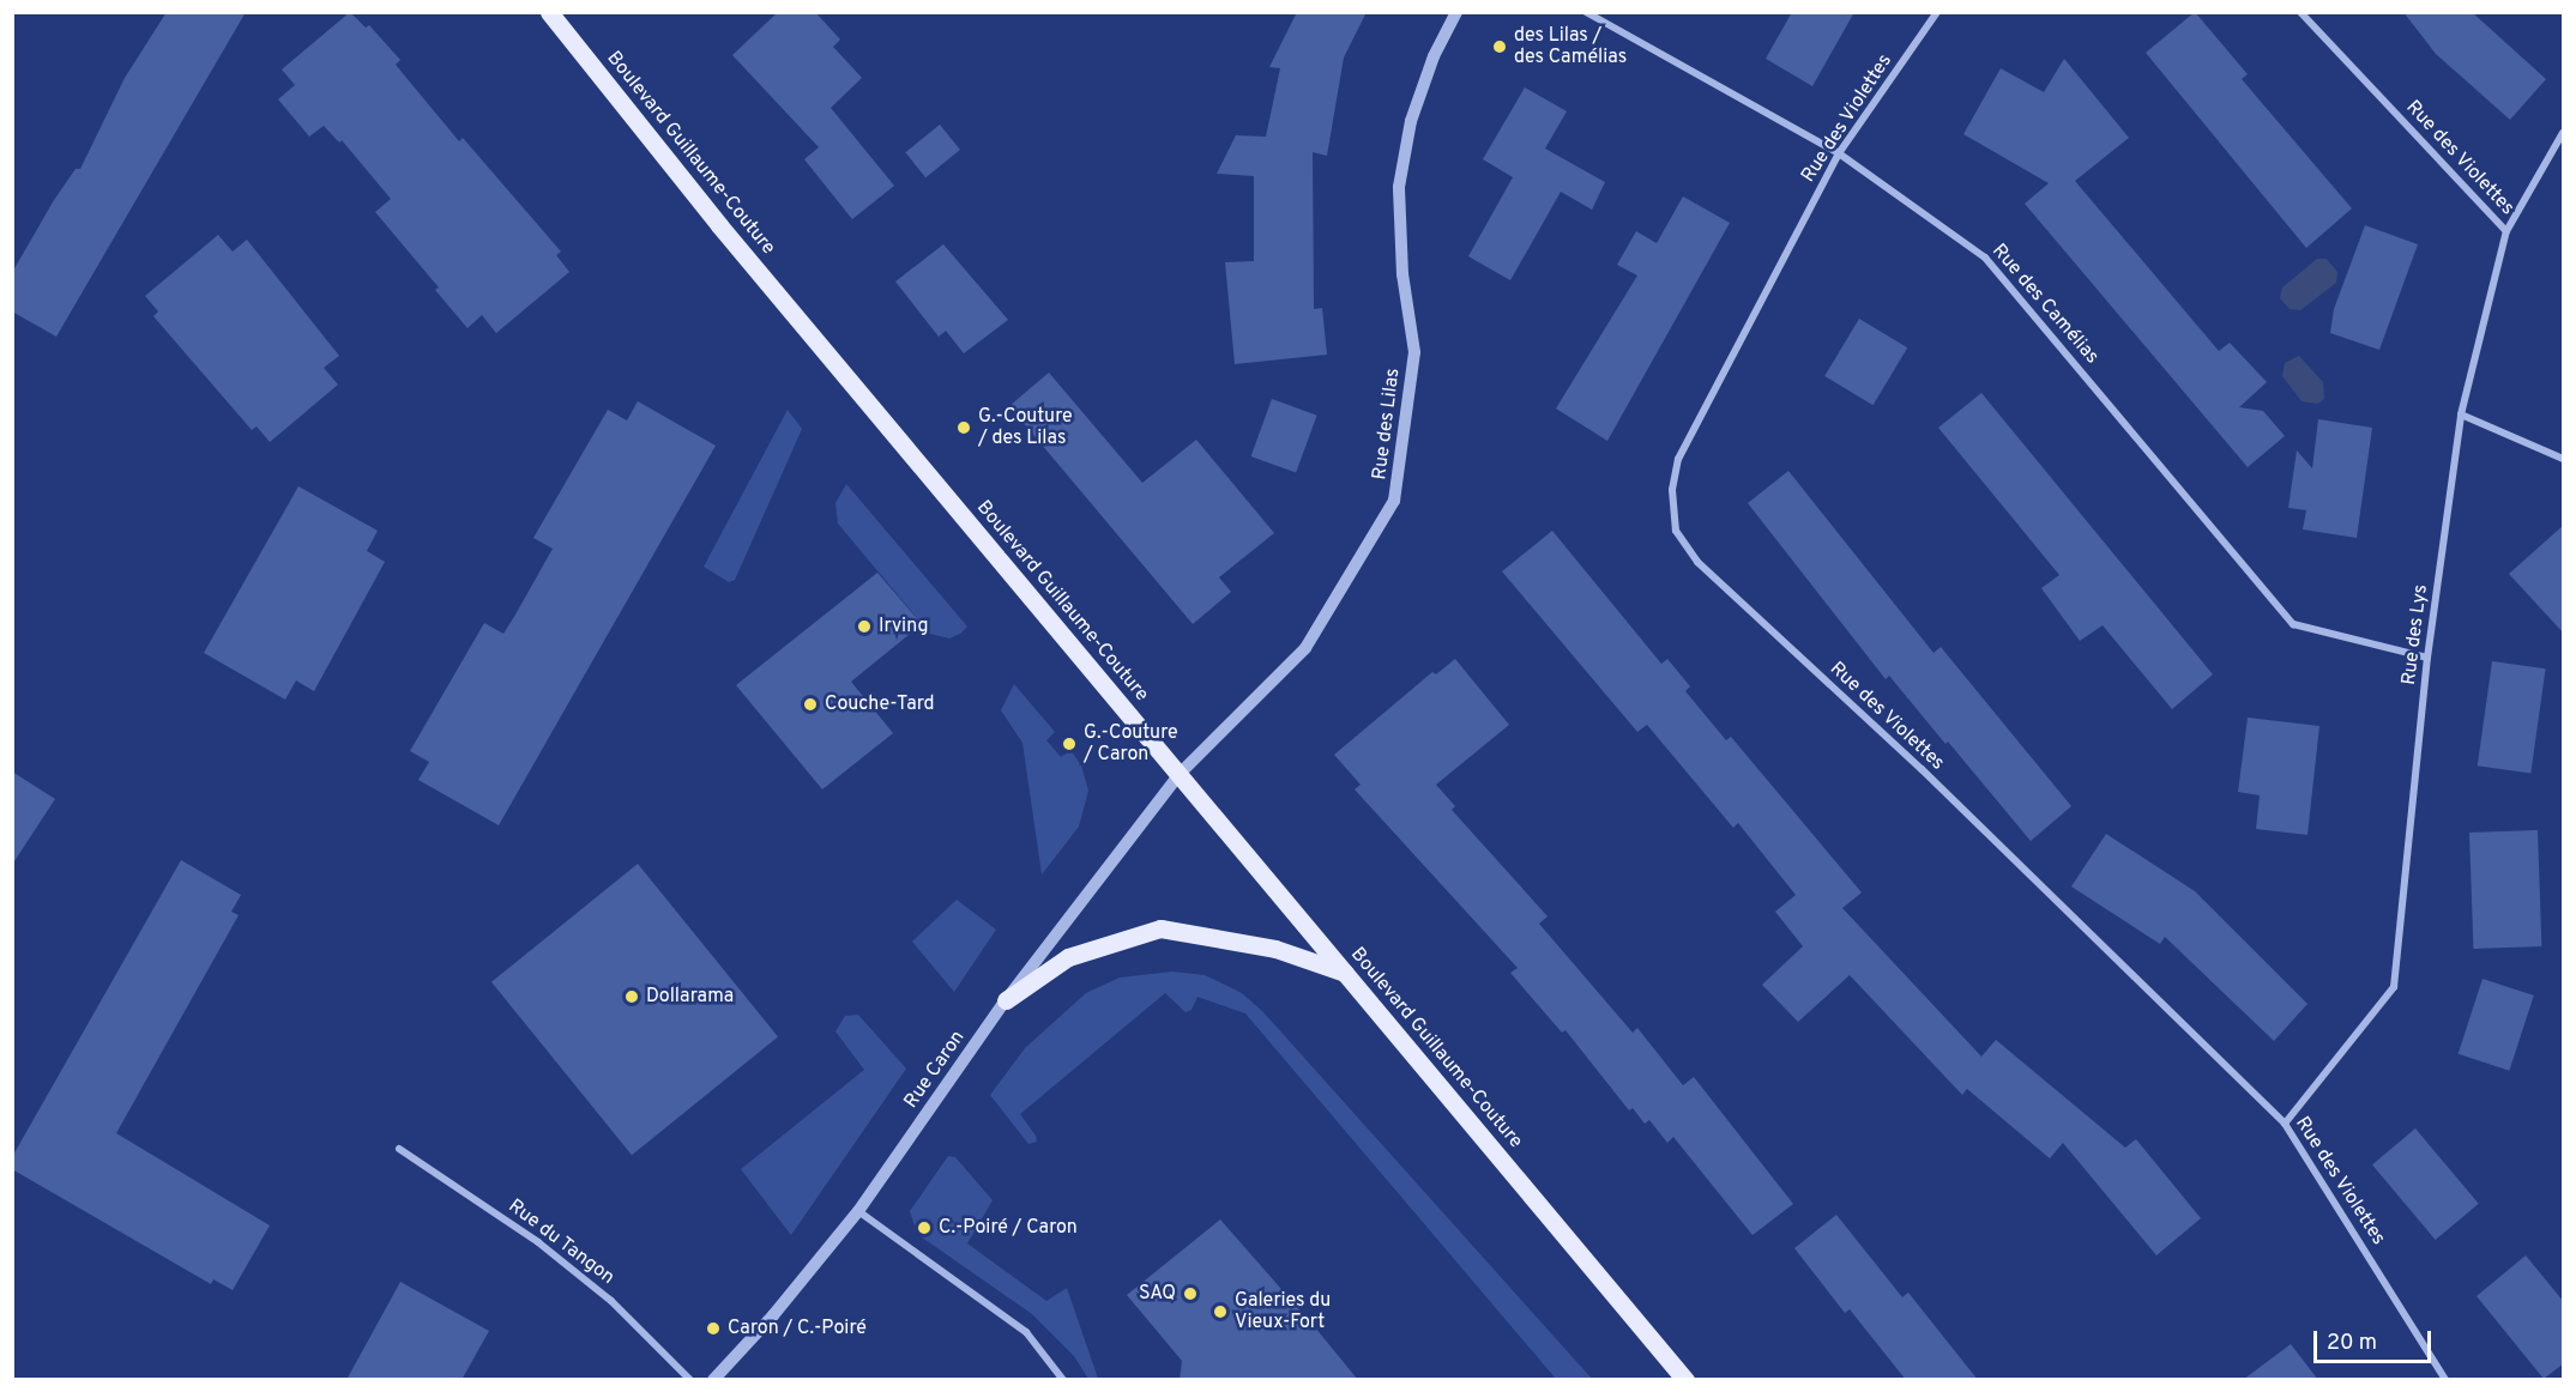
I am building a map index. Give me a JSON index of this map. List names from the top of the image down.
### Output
{
  "streets": {
    "main road": ["Boulevard Guillaume-Couture"],
    "street": [
      "Rue des Violettes",
      "Rue des Camélias",
      "Rue des Lilas",
      "Rue des Lys",
      "Rue Caron",
      "Rue du Tangon"
    ]
  },
  "crossings": [
    ["Rue des Violettes", "Rue des Camélias"],
    ["Rue des Violettes", "Rue des Lys"],
    ["Boulevard Guillaume-Couture", "Rue des Lilas"],
    ["Boulevard Guillaume-Couture", "Rue Caron"],
    ["Rue des Camélias", "Rue des Lys"],
    ["Rue des Lilas", "Rue Caron"]
  ],
  "places": [
    "des Lilas / des Camélias",
    "G.-Couture / des Lilas",
    "Irving",
    "Couche-Tard",
    "G.-Couture / Caron",
    "Dollarama",
    "C.-Poiré / Caron",
    "SAQ",
    "Galeries du Vieux-Fort",
    "Caron / C.-Poiré"
  ],
  "scale_bar": "20 m"
}
